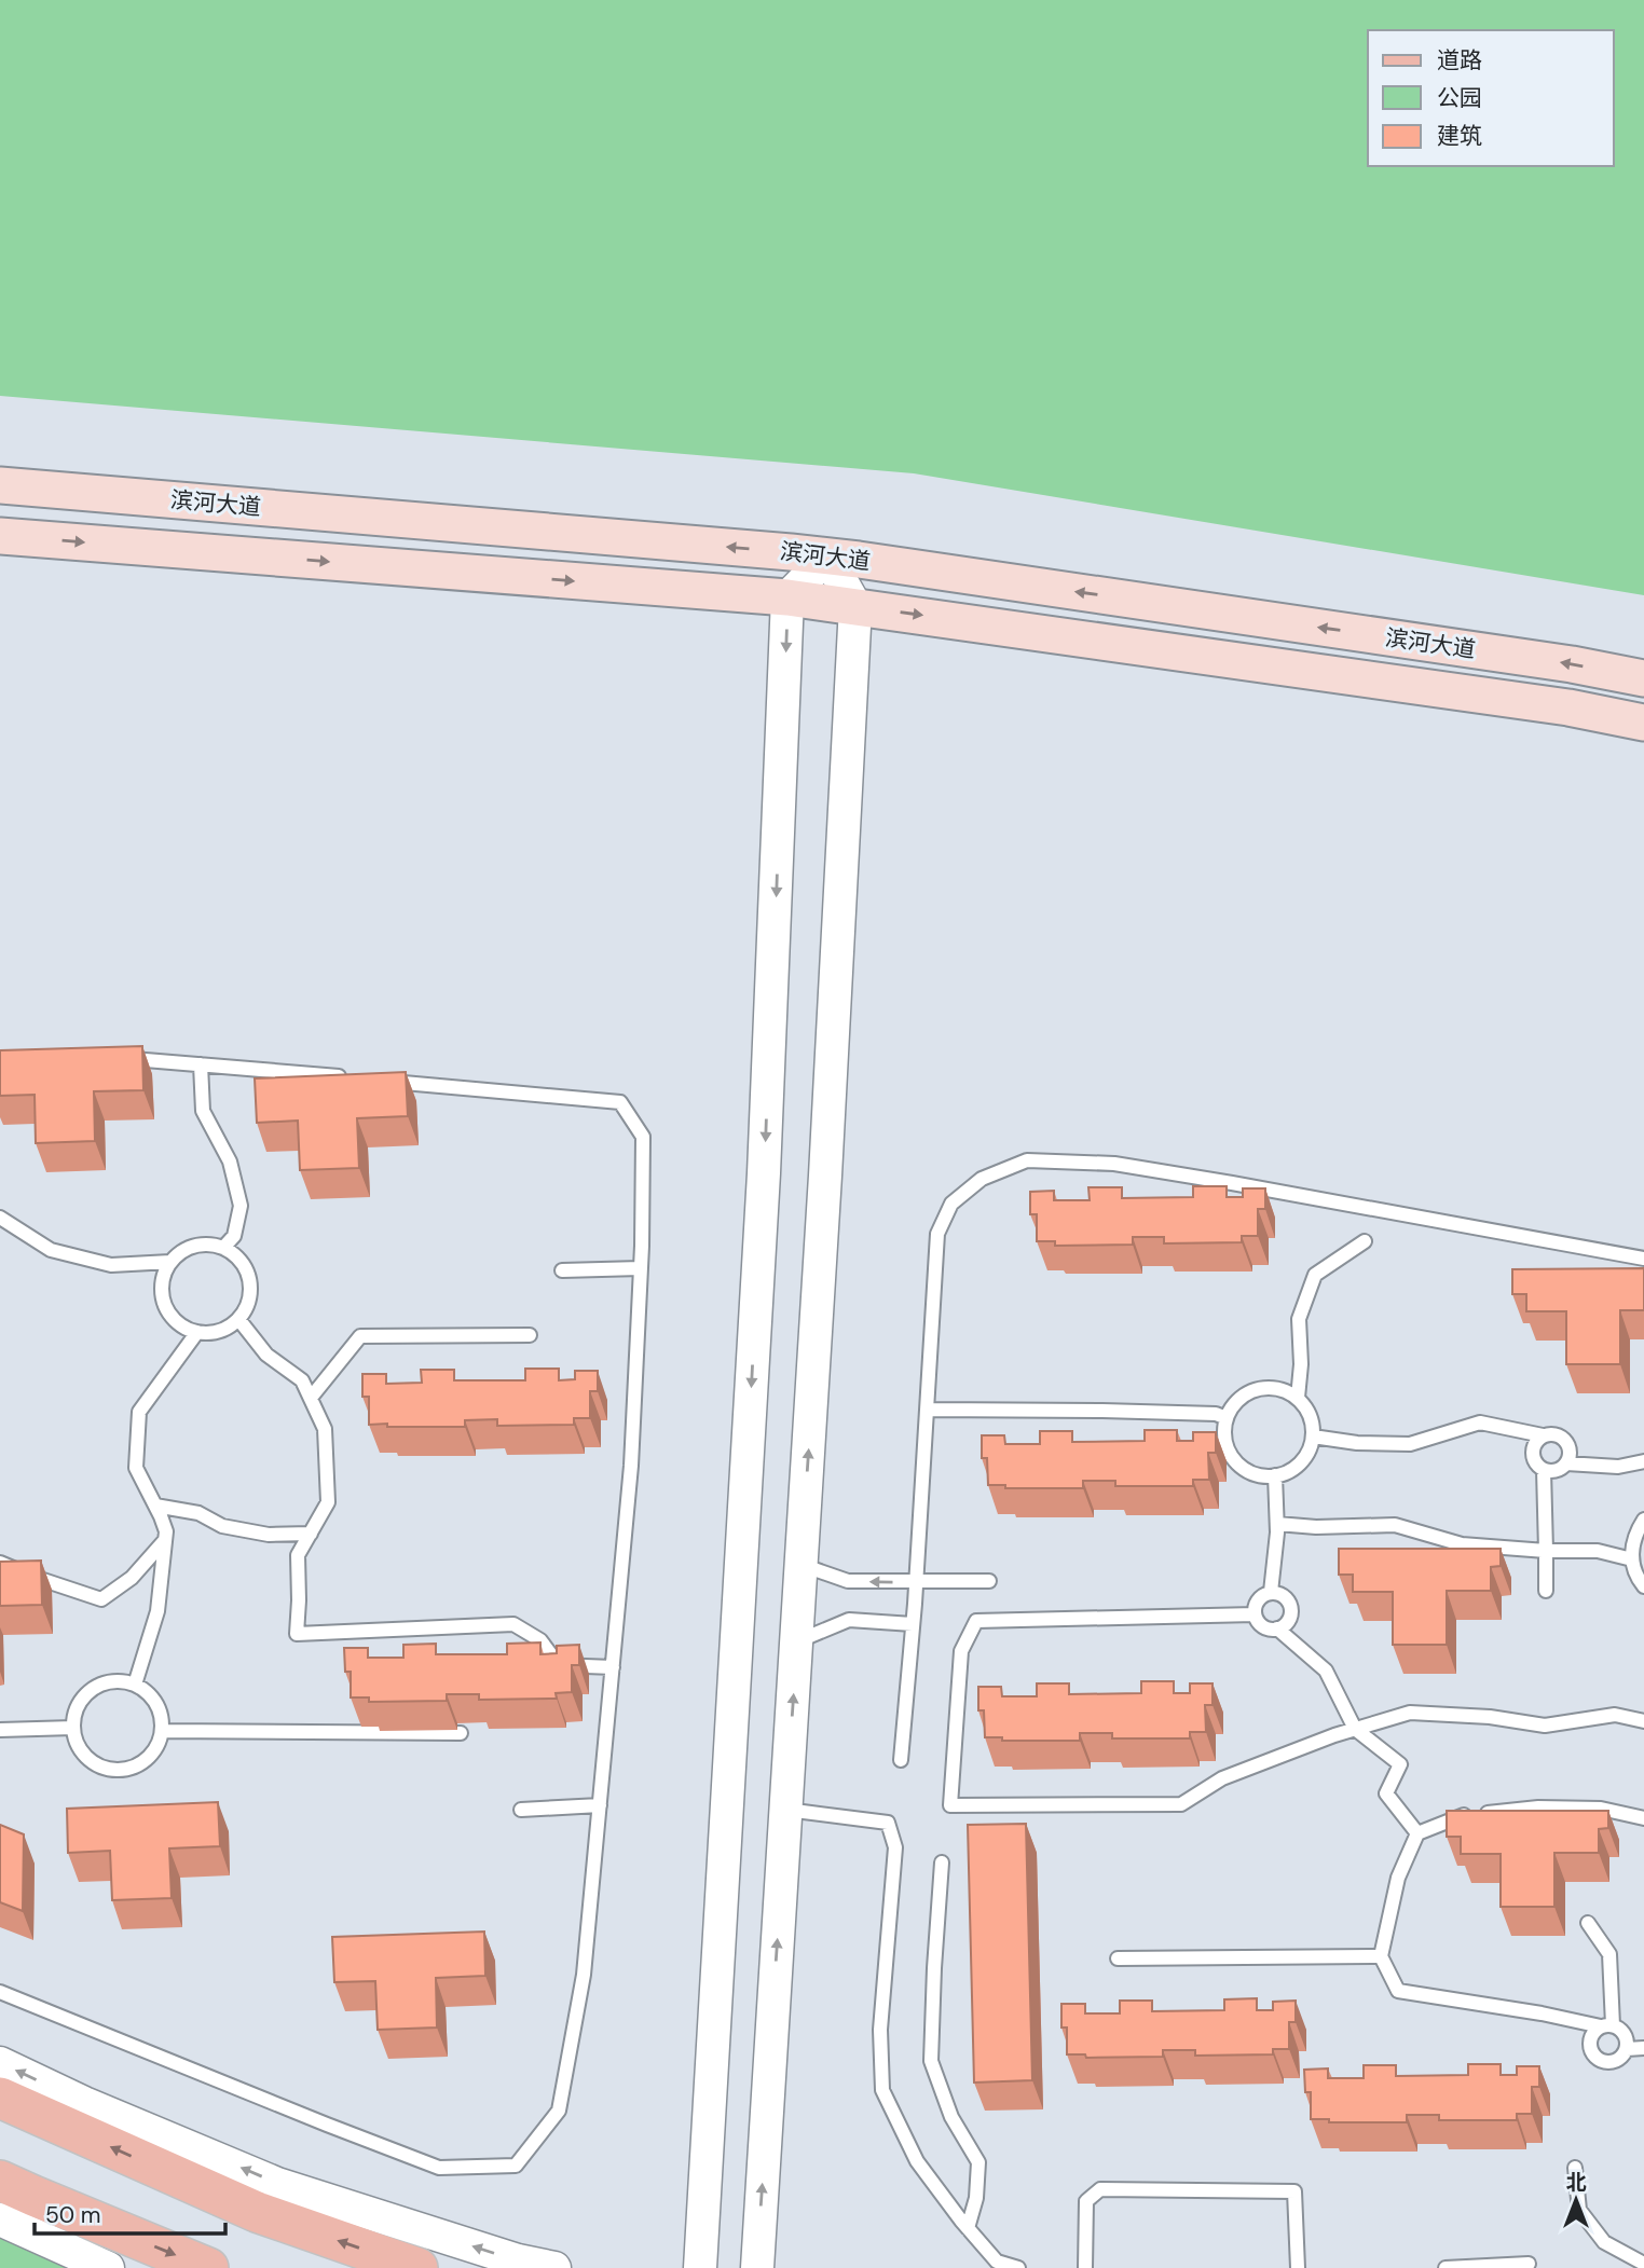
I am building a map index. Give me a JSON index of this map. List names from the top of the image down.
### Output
{
  "streets": {
    "main road": ["滨河大道"]
  },
  "legend": ["道路", "公园", "建筑"],
  "scale_bar": "50 m",
  "north": "top"
}
